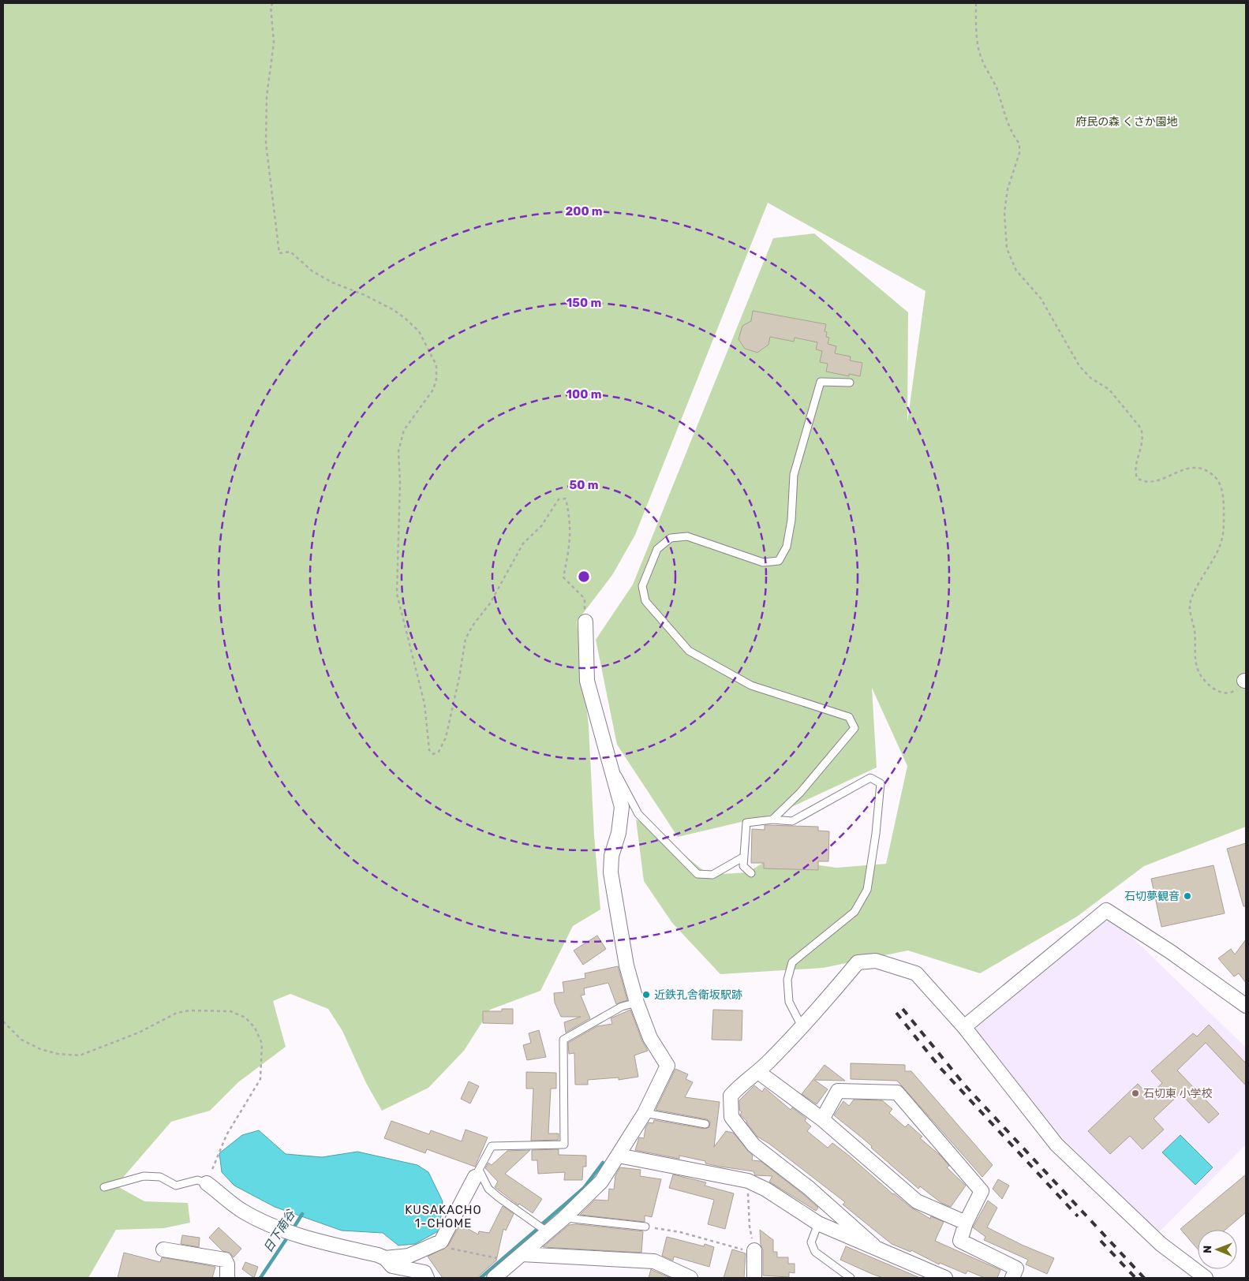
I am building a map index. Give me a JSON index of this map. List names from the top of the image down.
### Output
{
  "districts": ["KUSAKACHO 1-CHOME"],
  "water": ["日下南谷"],
  "parks": ["府民の森 くさか園地"],
  "places": ["石切夢観音", "近鉄孔舎衛坂駅跡", "石切東 小学校"],
  "north": "left",
  "rings": [
    "200 m",
    "150 m",
    "100 m",
    "50 m"
  ]
}
